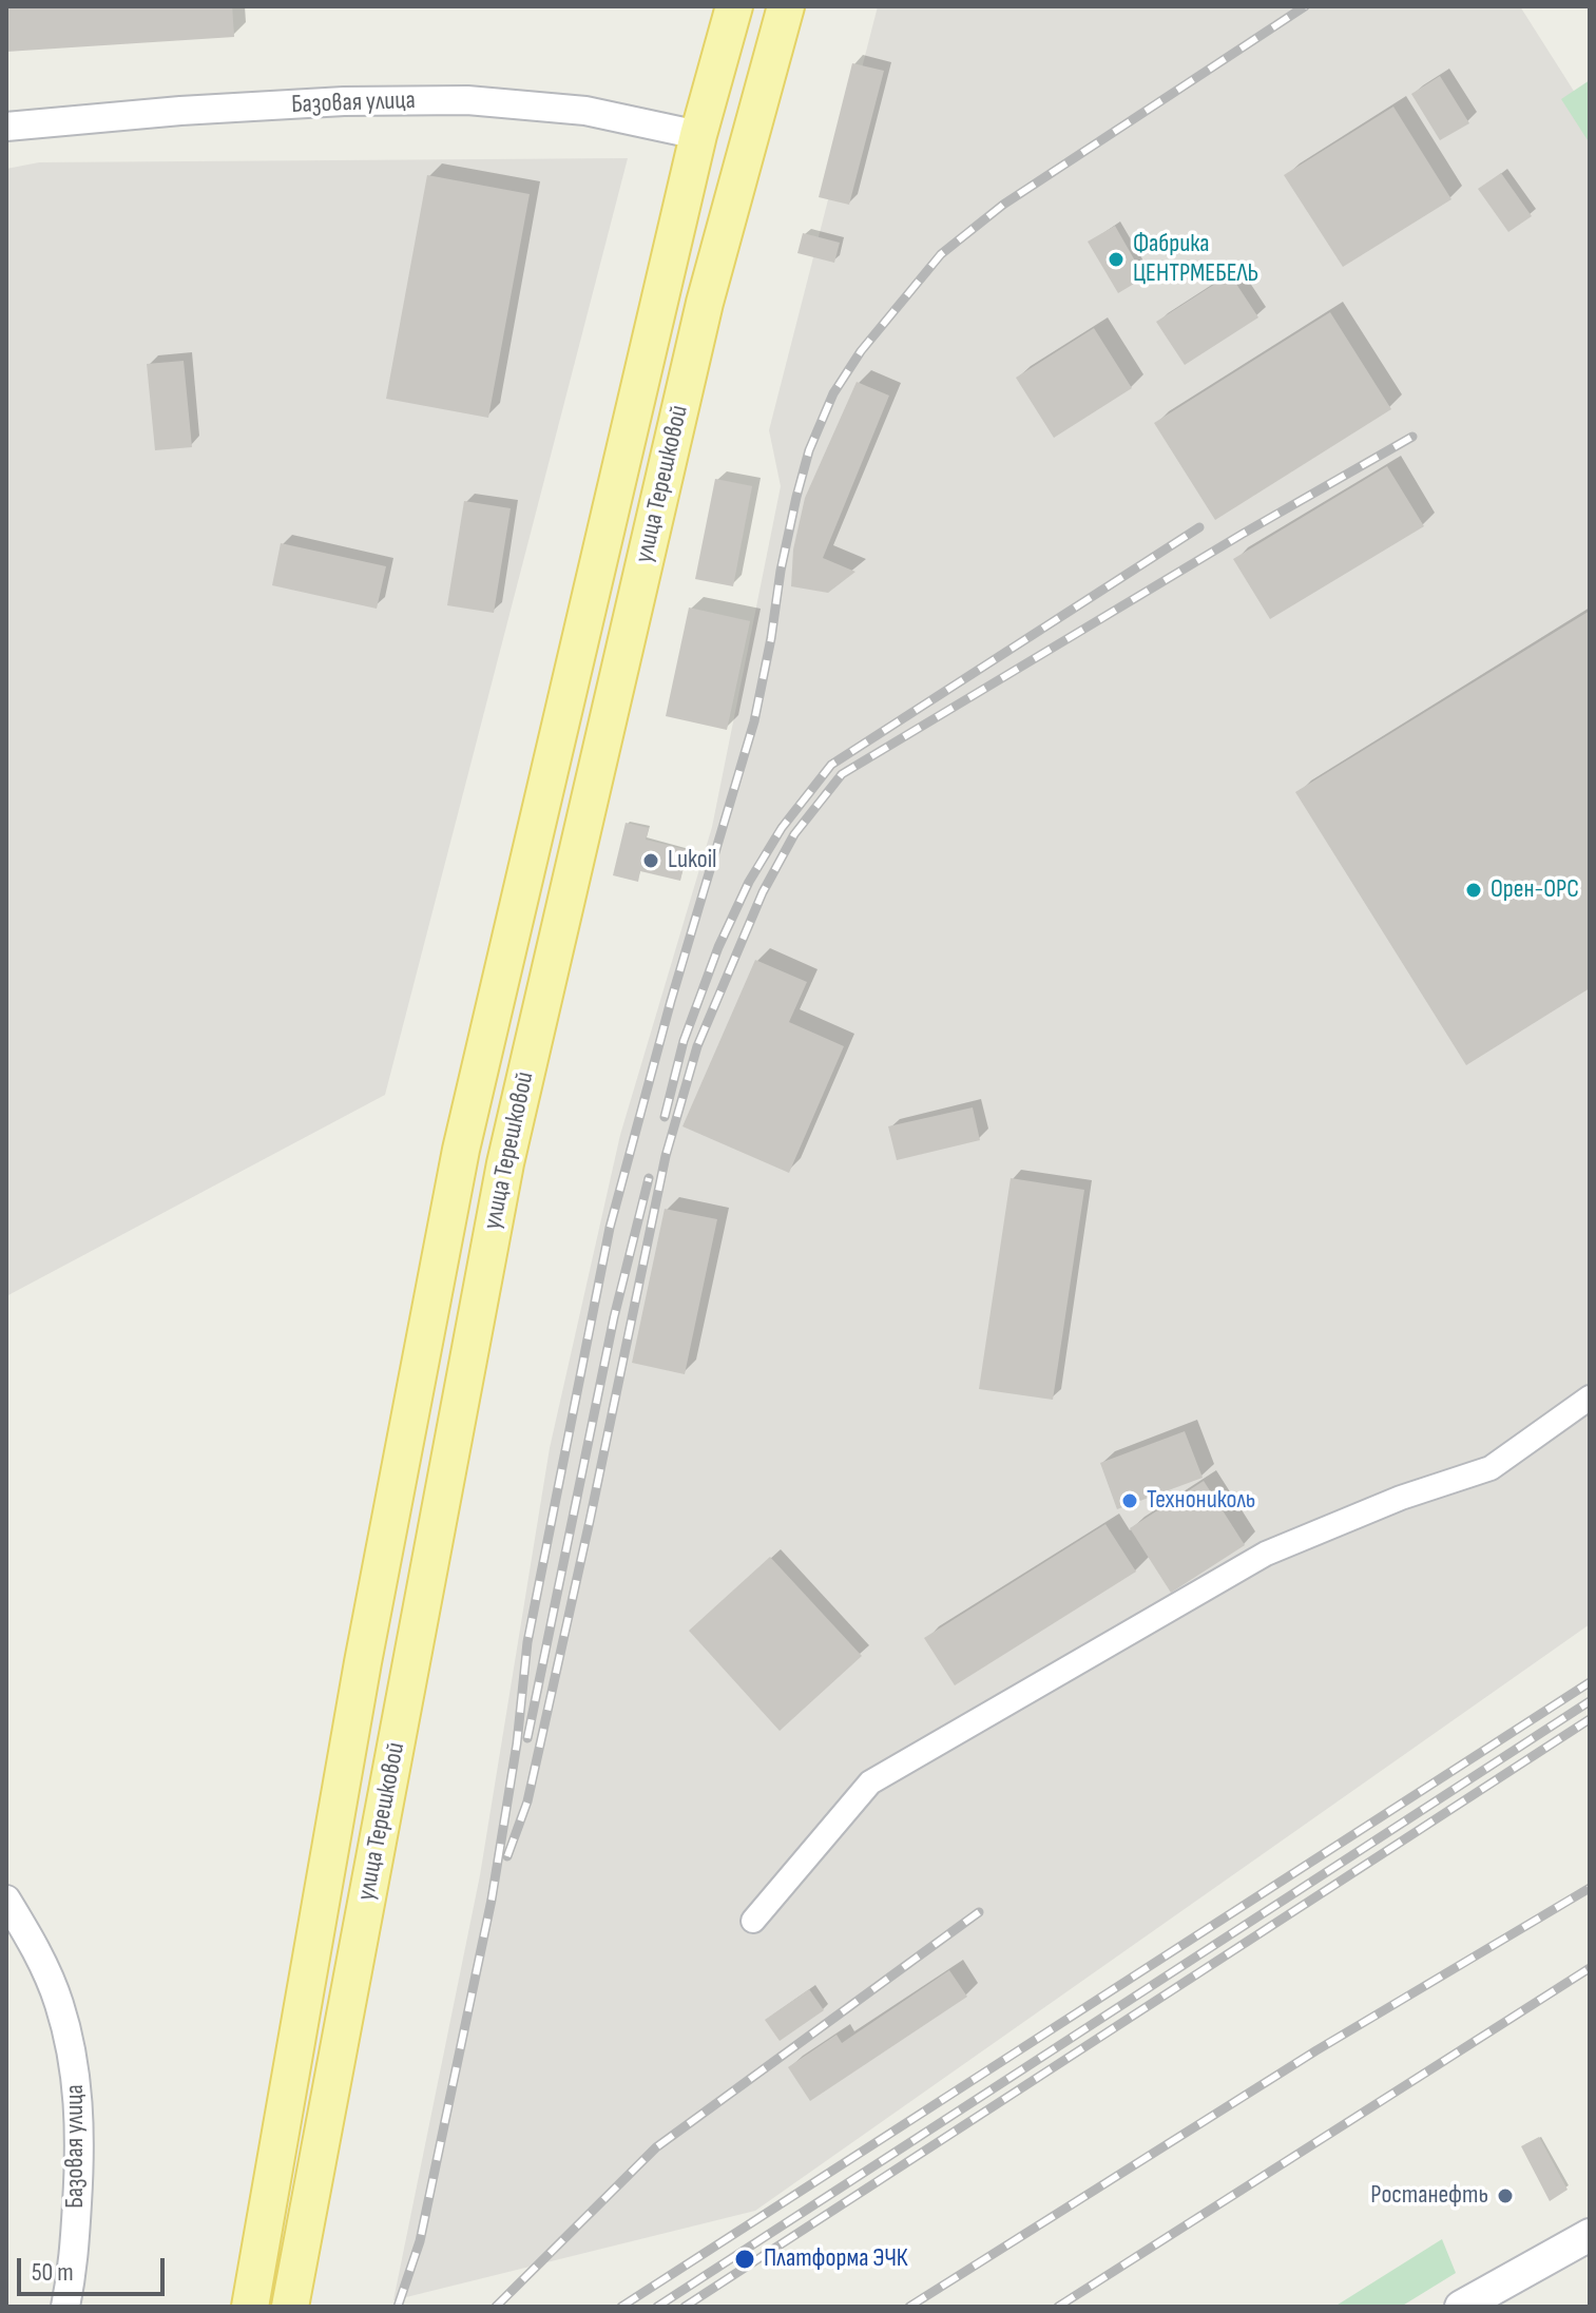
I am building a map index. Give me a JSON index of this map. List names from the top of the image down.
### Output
{
  "streets": {
    "main road": ["улица Терешковой"],
    "street": ["Базовая улица"]
  },
  "crossings": [
    ["Базовая улица", "улица Терешковой"]
  ],
  "places": [
    "Фабрика ЦЕНТРМЕБЕЛЬ",
    "Lukoil",
    "Орен-ОРС",
    "Технониколь",
    "Ростанефть",
    "Платформа ЭЧК"
  ],
  "scale_bar": "50 m"
}
